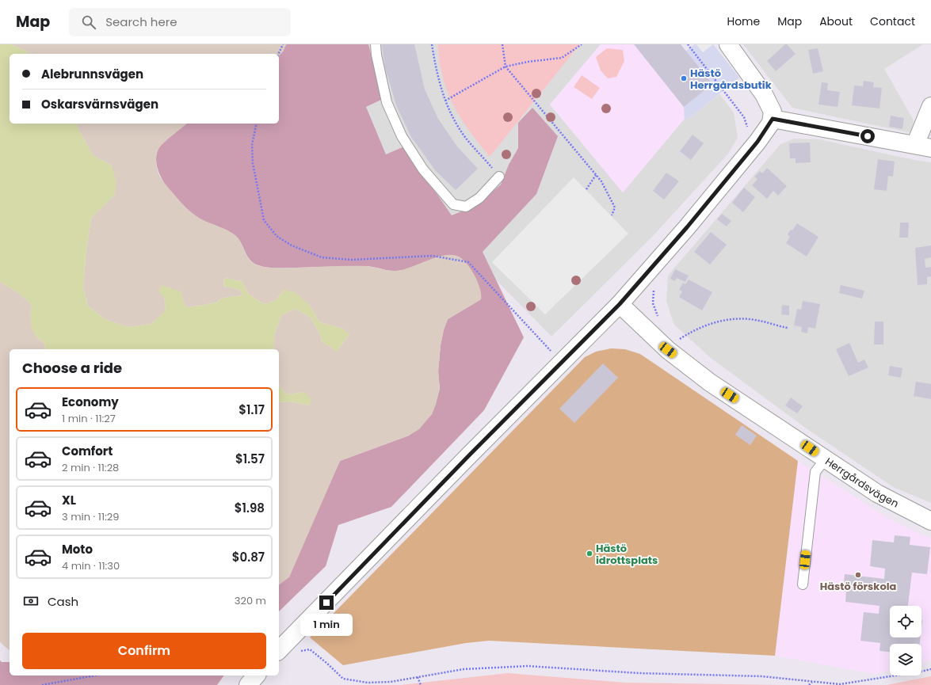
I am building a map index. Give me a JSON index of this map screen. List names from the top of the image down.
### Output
{
  "streets": {
    "street": ["Herrgårdsvägen"]
  },
  "places": ["Hästö Herrgårdsbutik", "Hästö idrottsplats", "Hästö förskola"],
  "page": {
    "header": "Map",
    "search": "Search here",
    "nav": [
      "Home",
      "Map",
      "About",
      "Contact"
    ],
    "banner": ["Alebrunnsvägen", "Oskarsvärnsvägen"],
    "heading": "Choose a ride",
    "list": [
      {
        "name": "Economy",
        "note": "1 min · 11:27",
        "value": "$1.17"
      },
      {
        "name": "Comfort",
        "note": "2 min · 11:28",
        "value": "$1.57"
      },
      {
        "name": "XL",
        "note": "3 min · 11:29",
        "value": "$1.98"
      },
      {
        "name": "Moto",
        "note": "4 min · 11:30",
        "value": "$0.87"
      }
    ],
    "pay": ["Cash", "320 m"],
    "bubble": "1 min",
    "buttons": "Confirm"
  }
}
